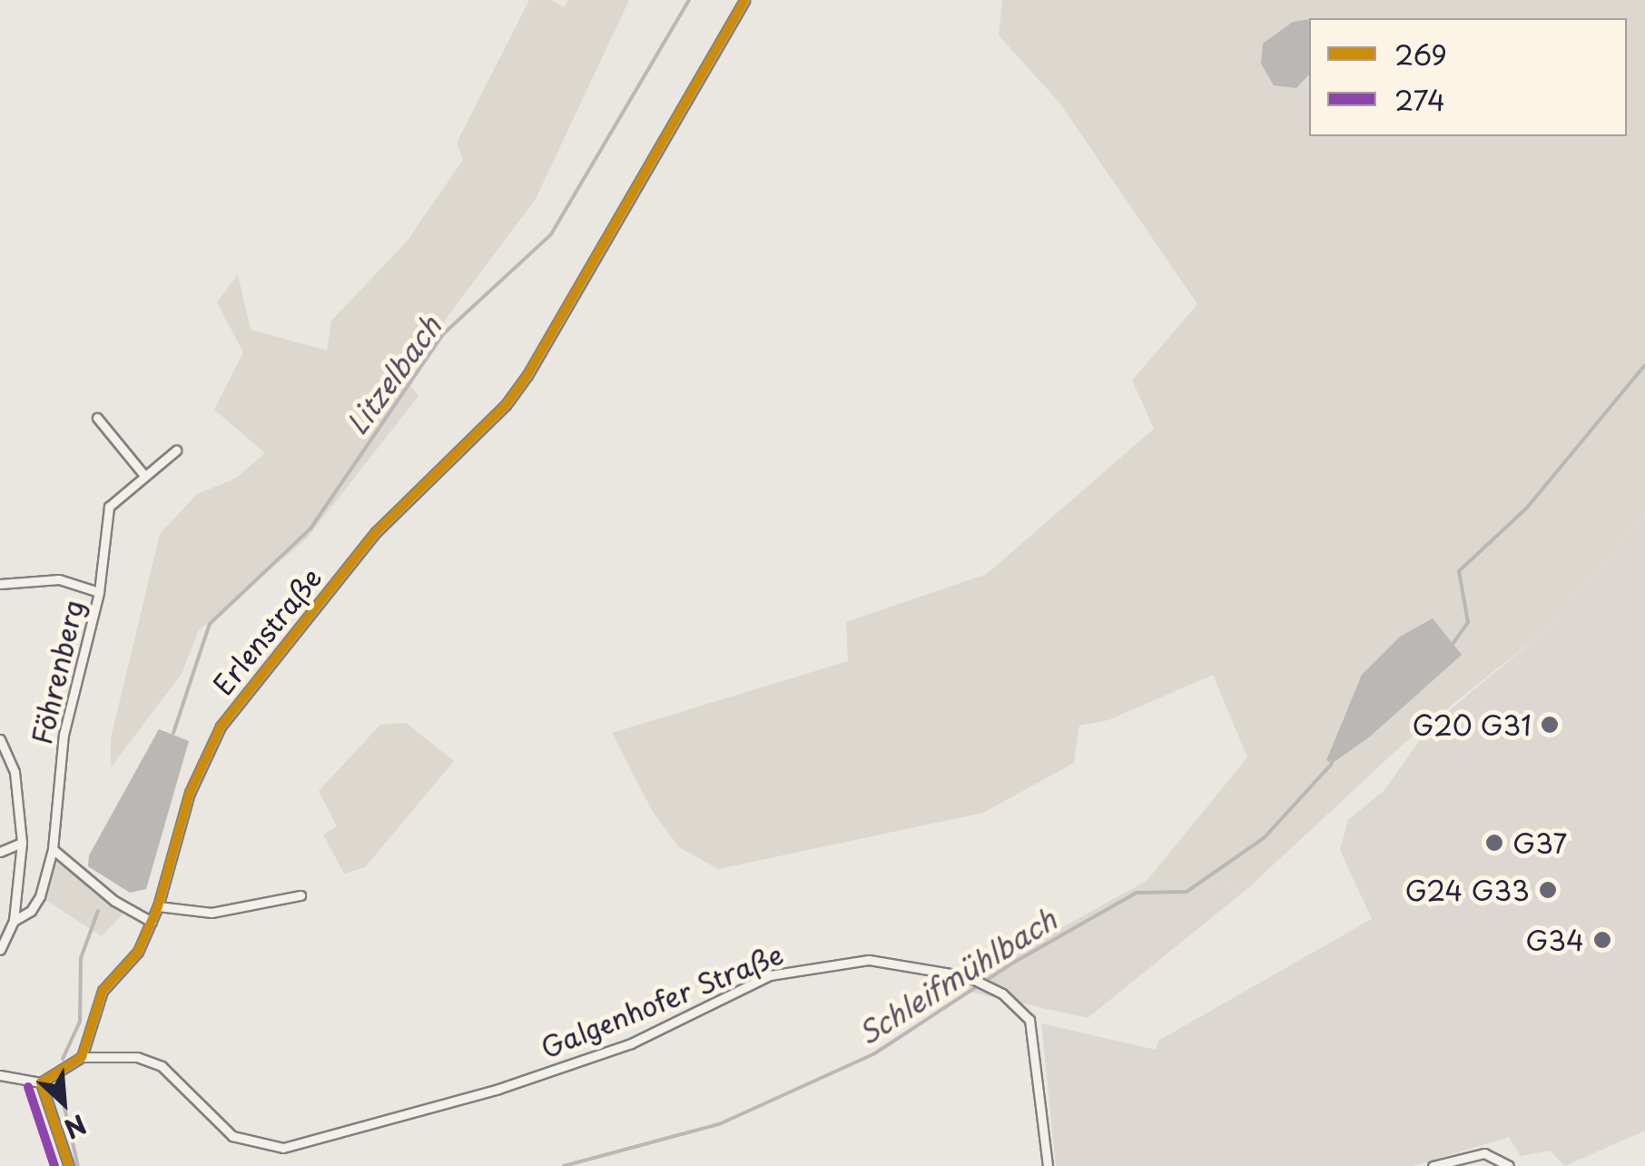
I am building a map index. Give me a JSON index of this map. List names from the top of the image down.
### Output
{
  "streets": {
    "street": ["Erlenstraße", "Föhrenberg", "Galgenhofer Straße"]
  },
  "crossings": [
    ["Erlenstraße", "Galgenhofer Straße"]
  ],
  "water": ["Litzelbach", "Schleifmühlbach"],
  "places": [
    "G20 G31",
    "G37",
    "G24 G33",
    "G34"
  ],
  "lines": ["transit line 269", "transit line 274"],
  "legend": ["269", "274"],
  "north": "bottom right"
}
